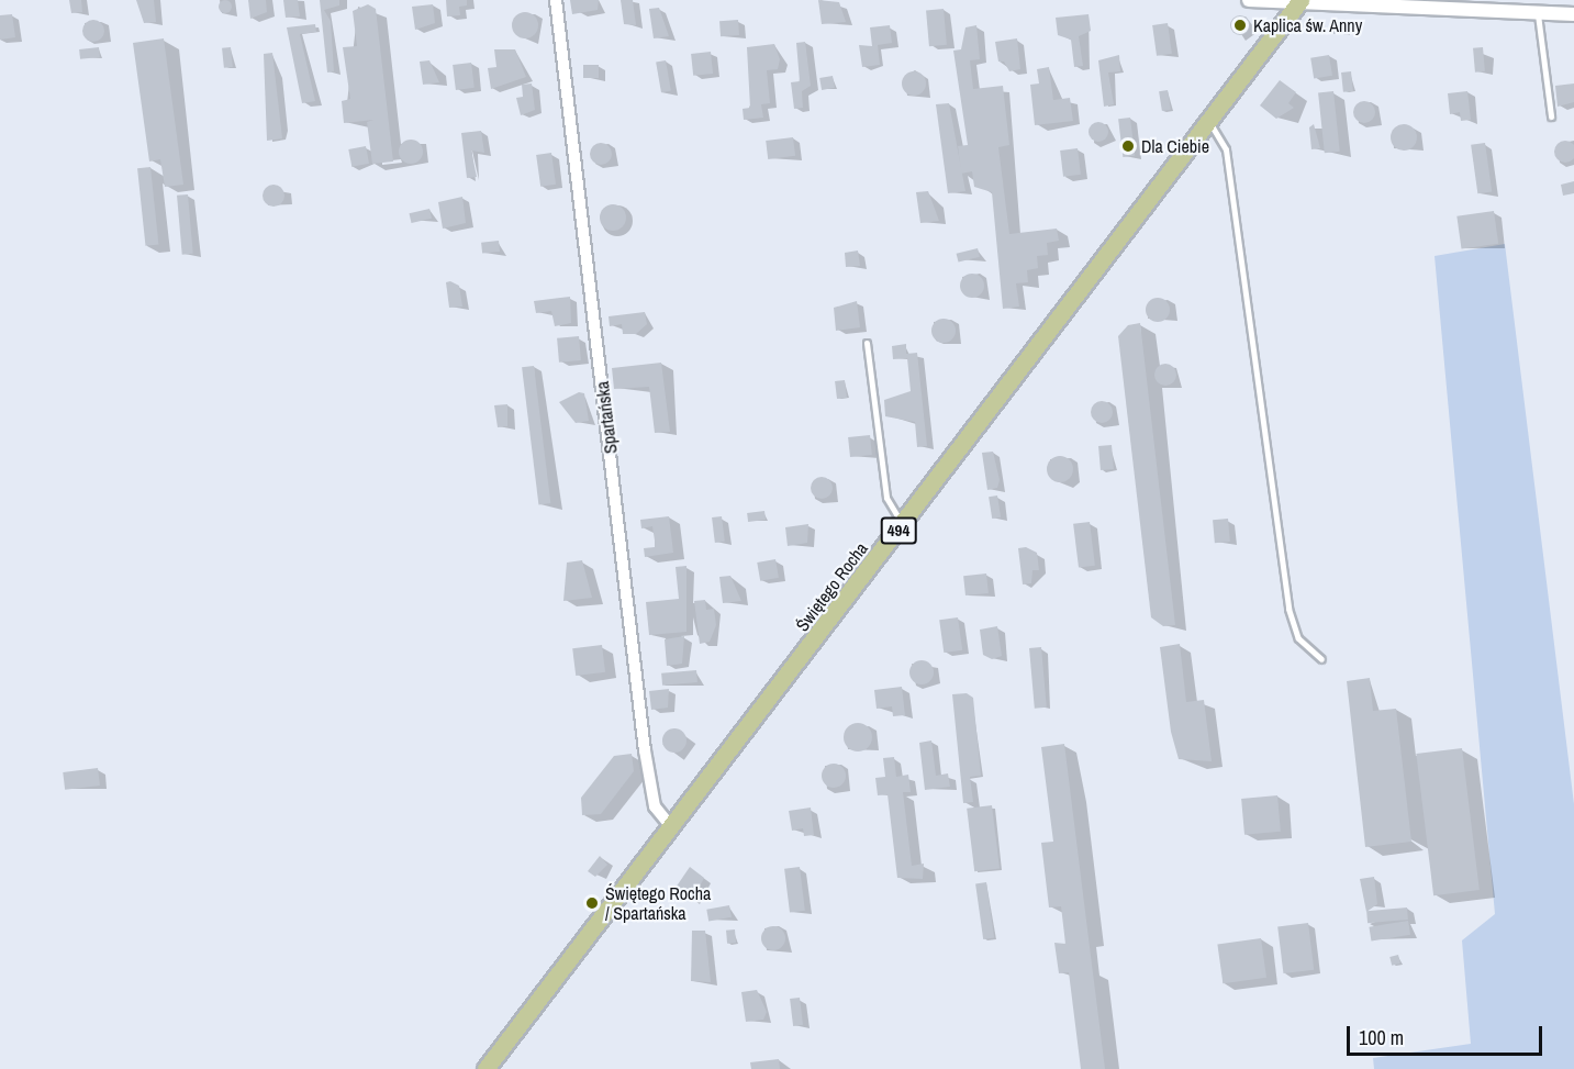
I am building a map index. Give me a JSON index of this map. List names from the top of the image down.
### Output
{
  "streets": {
    "main road": ["494", "Świętego Rocha"],
    "street": ["Spartańska"]
  },
  "crossings": [
    ["Spartańska", "Świętego Rocha"]
  ],
  "places": ["Kaplica św. Anny", "Dla Ciebie", "Świętego Rocha / Spartańska"],
  "scale_bar": "100 m"
}
